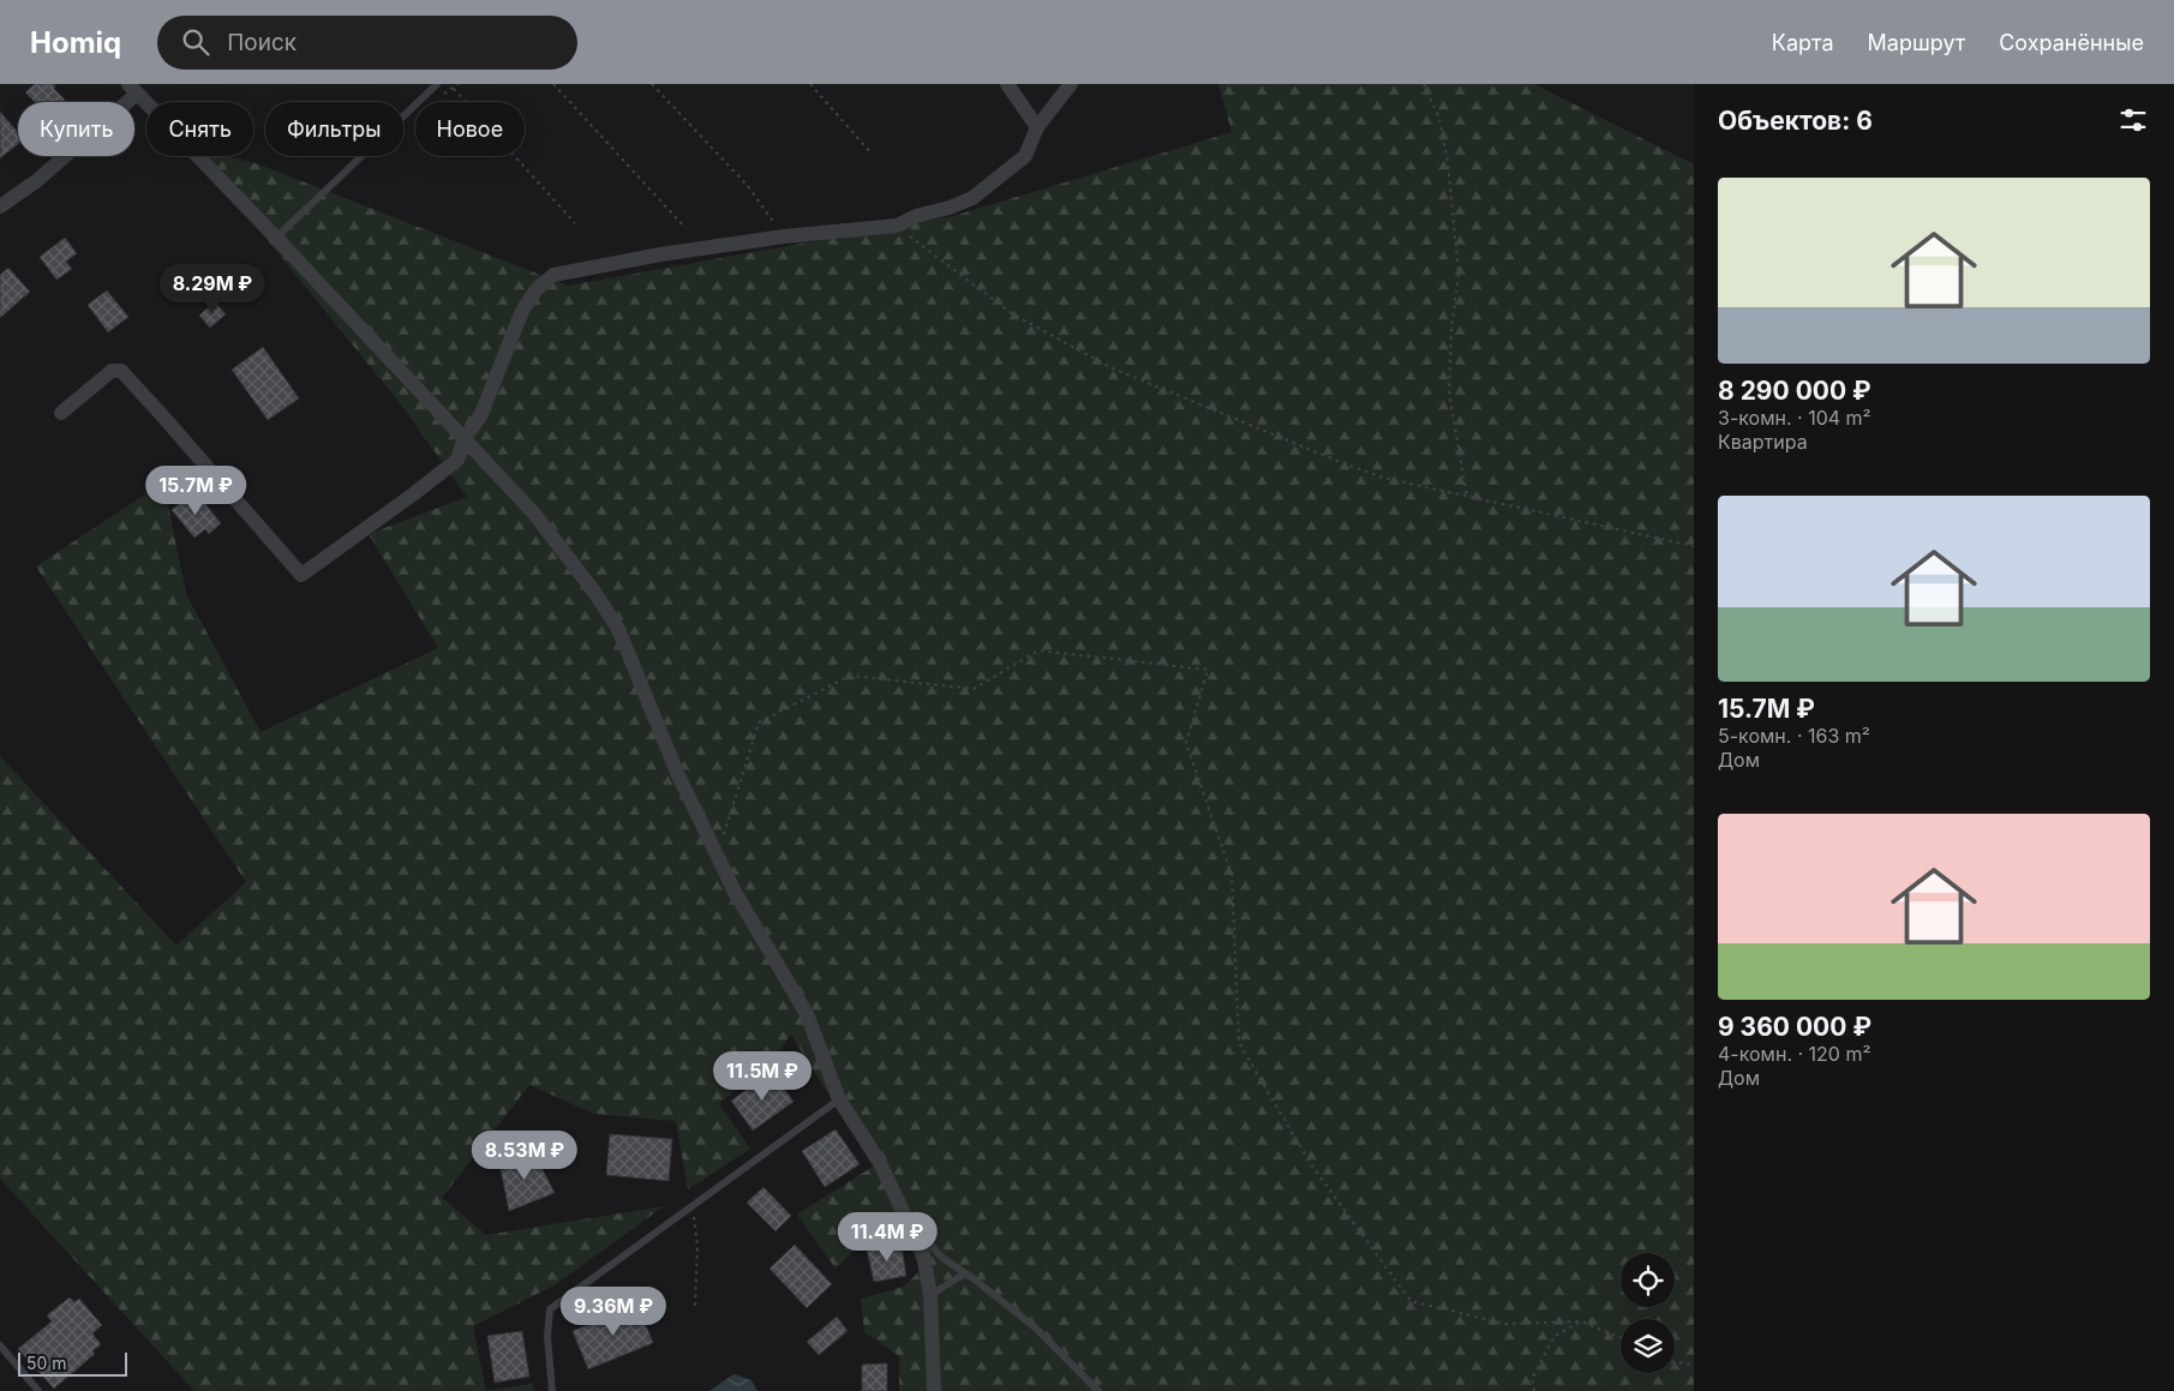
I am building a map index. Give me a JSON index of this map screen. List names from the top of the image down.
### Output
{
  "scale_bar": "50 m",
  "page": {
    "header": "Homiq",
    "search": "Поиск",
    "nav": ["Карта", "Маршрут", "Сохранённые"],
    "heading": "Объектов: 6",
    "chip": [
      "Купить",
      "Снять",
      "Фильтры",
      "Новое"
    ],
    "list": [
      {
        "name": "8 290 000 ₽",
        "note": "3-комн. · 104 m² · Квартира"
      },
      {
        "name": "15.7M ₽",
        "note": "5-комн. · 163 m² · Дом"
      },
      {
        "name": "9 360 000 ₽",
        "note": "4-комн. · 120 m² · Дом"
      }
    ],
    "price": [
      "8.29M ₽",
      "15.7M ₽",
      "11.5M ₽",
      "8.53M ₽",
      "11.4M ₽",
      "9.36M ₽"
    ],
    "scale": "50 m"
  }
}
